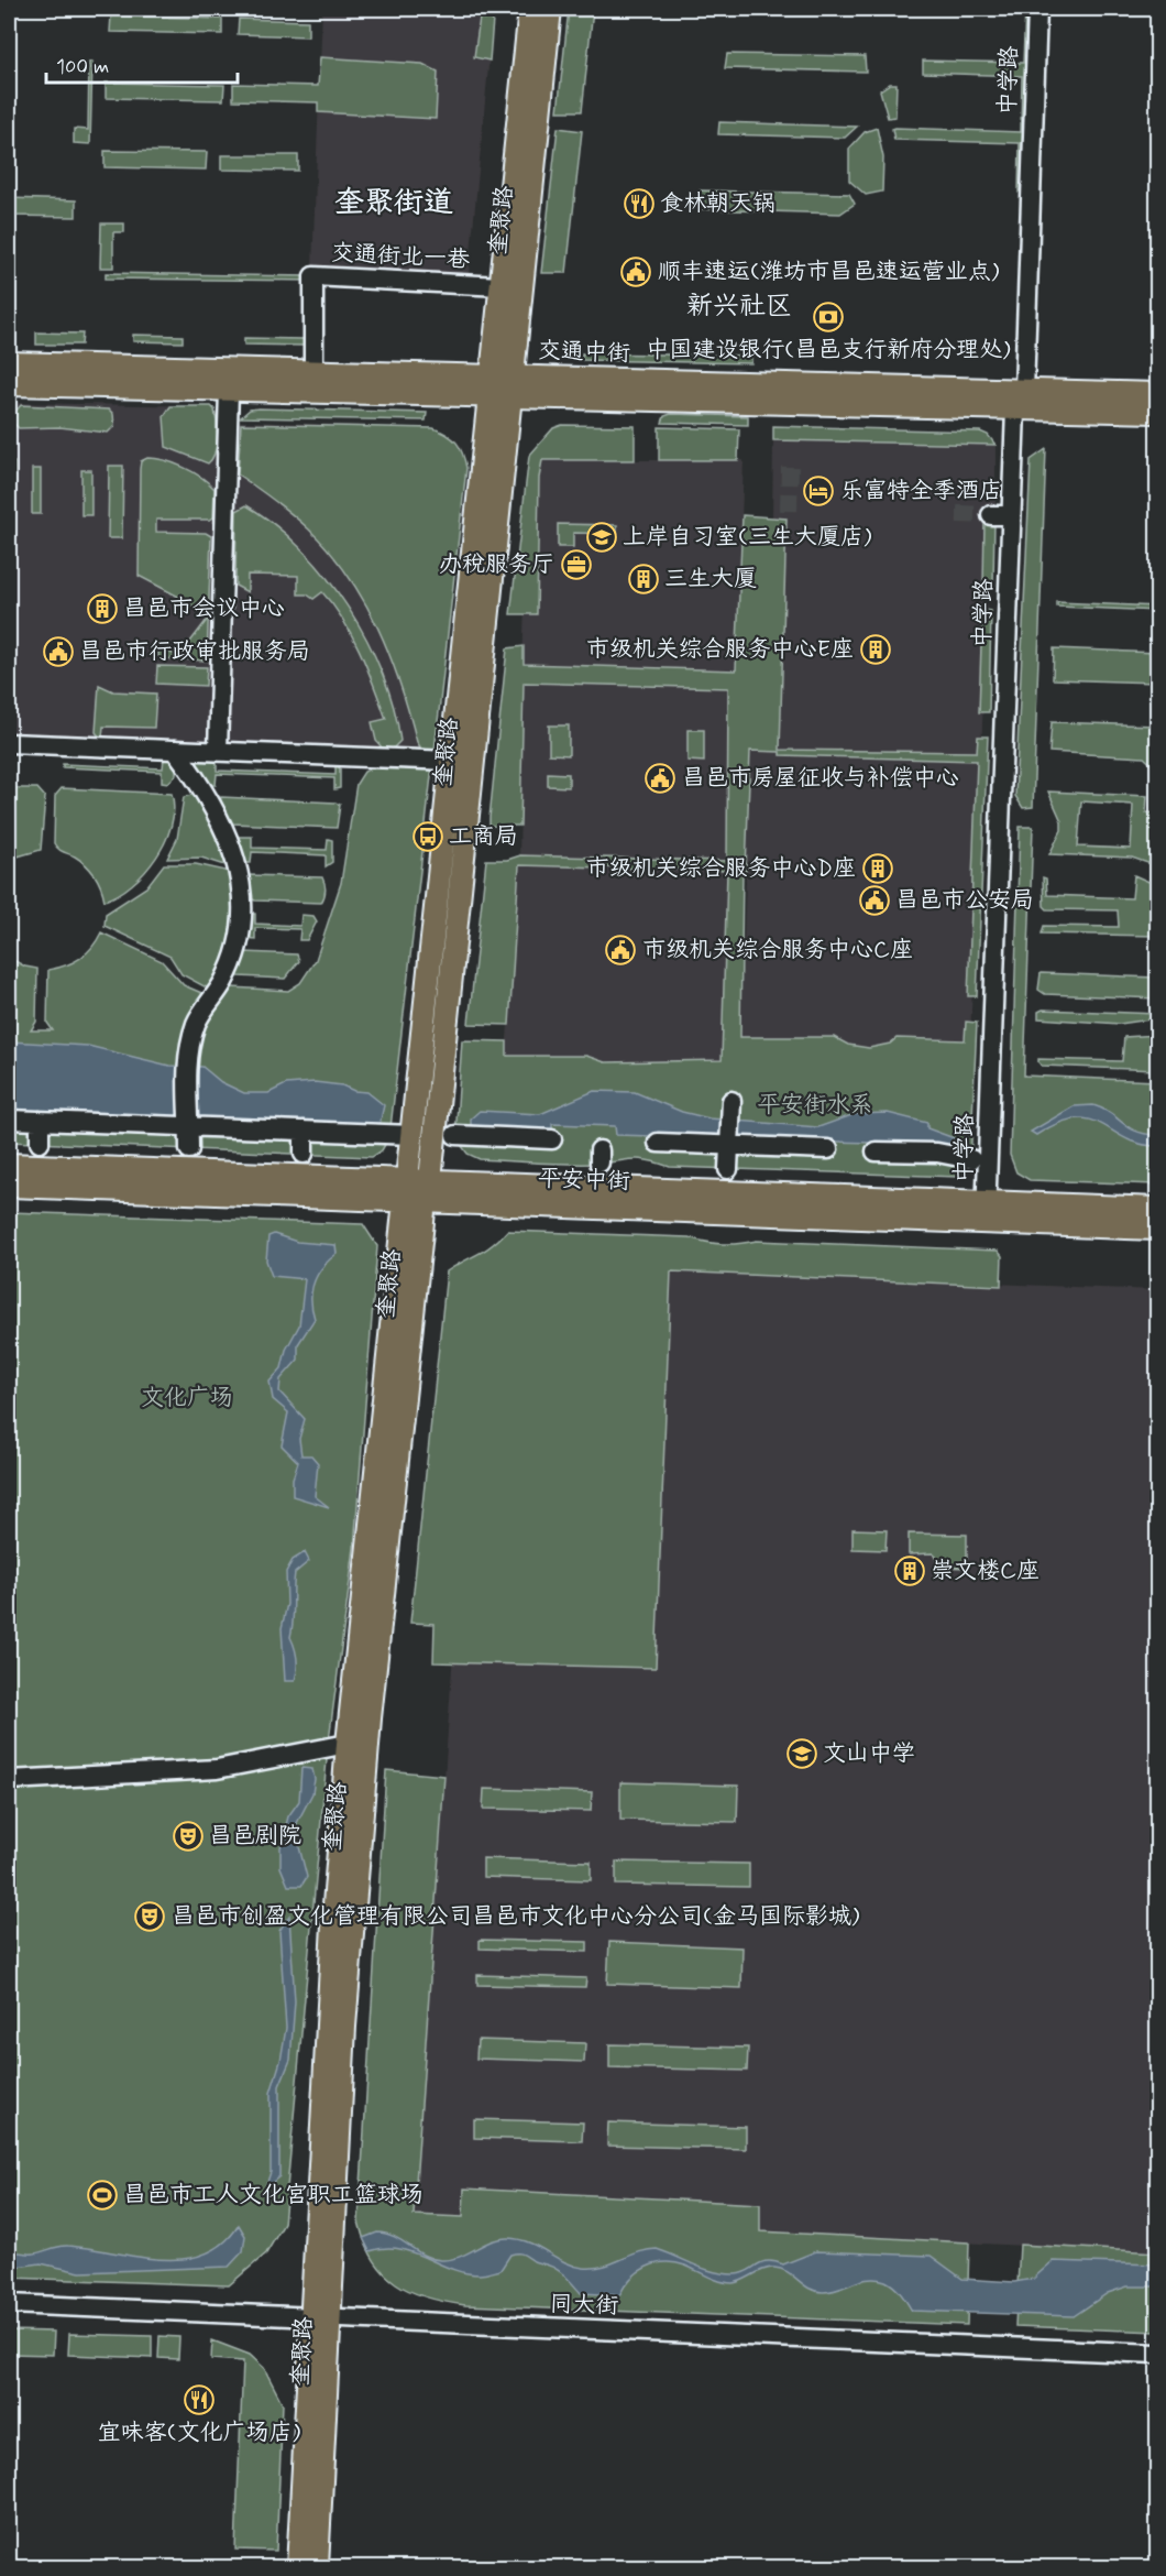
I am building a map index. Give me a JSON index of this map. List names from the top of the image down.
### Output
{
  "streets": {
    "main road": ["奎聚路", "交通中街", "平安中街"],
    "street": ["中学路", "交通街北一巷", "同大街"]
  },
  "crossings": [
    ["中学路", "交通中街"],
    ["中学路", "平安中街"],
    ["奎聚路", "交通街北一巷"],
    ["奎聚路", "交通中街"],
    ["奎聚路", "平安中街"],
    ["奎聚路", "同大街"],
    ["交通街北一巷", "交通中街"]
  ],
  "districts": ["奎聚街道", "新兴社区"],
  "parks": ["平安街水系", "文化广场"],
  "places": {
    "restaurant": ["食林朝天锅", "宜味客(文化广场店)"],
    "public building": [
      "顺丰速运(潍坊市昌邑速运营业点)",
      "昌邑市行政审批服务局",
      "昌邑市房屋征收与补偿中心",
      "昌邑市公安局",
      "市级机关综合服务中心C座"
    ],
    "bank": ["中国建设银行(昌邑支行新府分理处)"],
    "hotel": ["乐富特全季酒店"],
    "school or university": ["上岸自习室(三生大厦店)", "文山中学"],
    "office": ["办税服务厅"],
    "building": [
      "三生大厦",
      "昌邑市会议中心",
      "市级机关综合服务中心E座",
      "市级机关综合服务中心D座",
      "崇文楼C座"
    ],
    "bus stop": ["工商局"],
    "theatre": ["昌邑剧院", "昌邑市创盈文化管理有限公司昌邑市文化中心分公司(金马国际影城)"],
    "sports": ["昌邑市工人文化宫职工篮球场"]
  },
  "scale_bar": "100 m"
}
